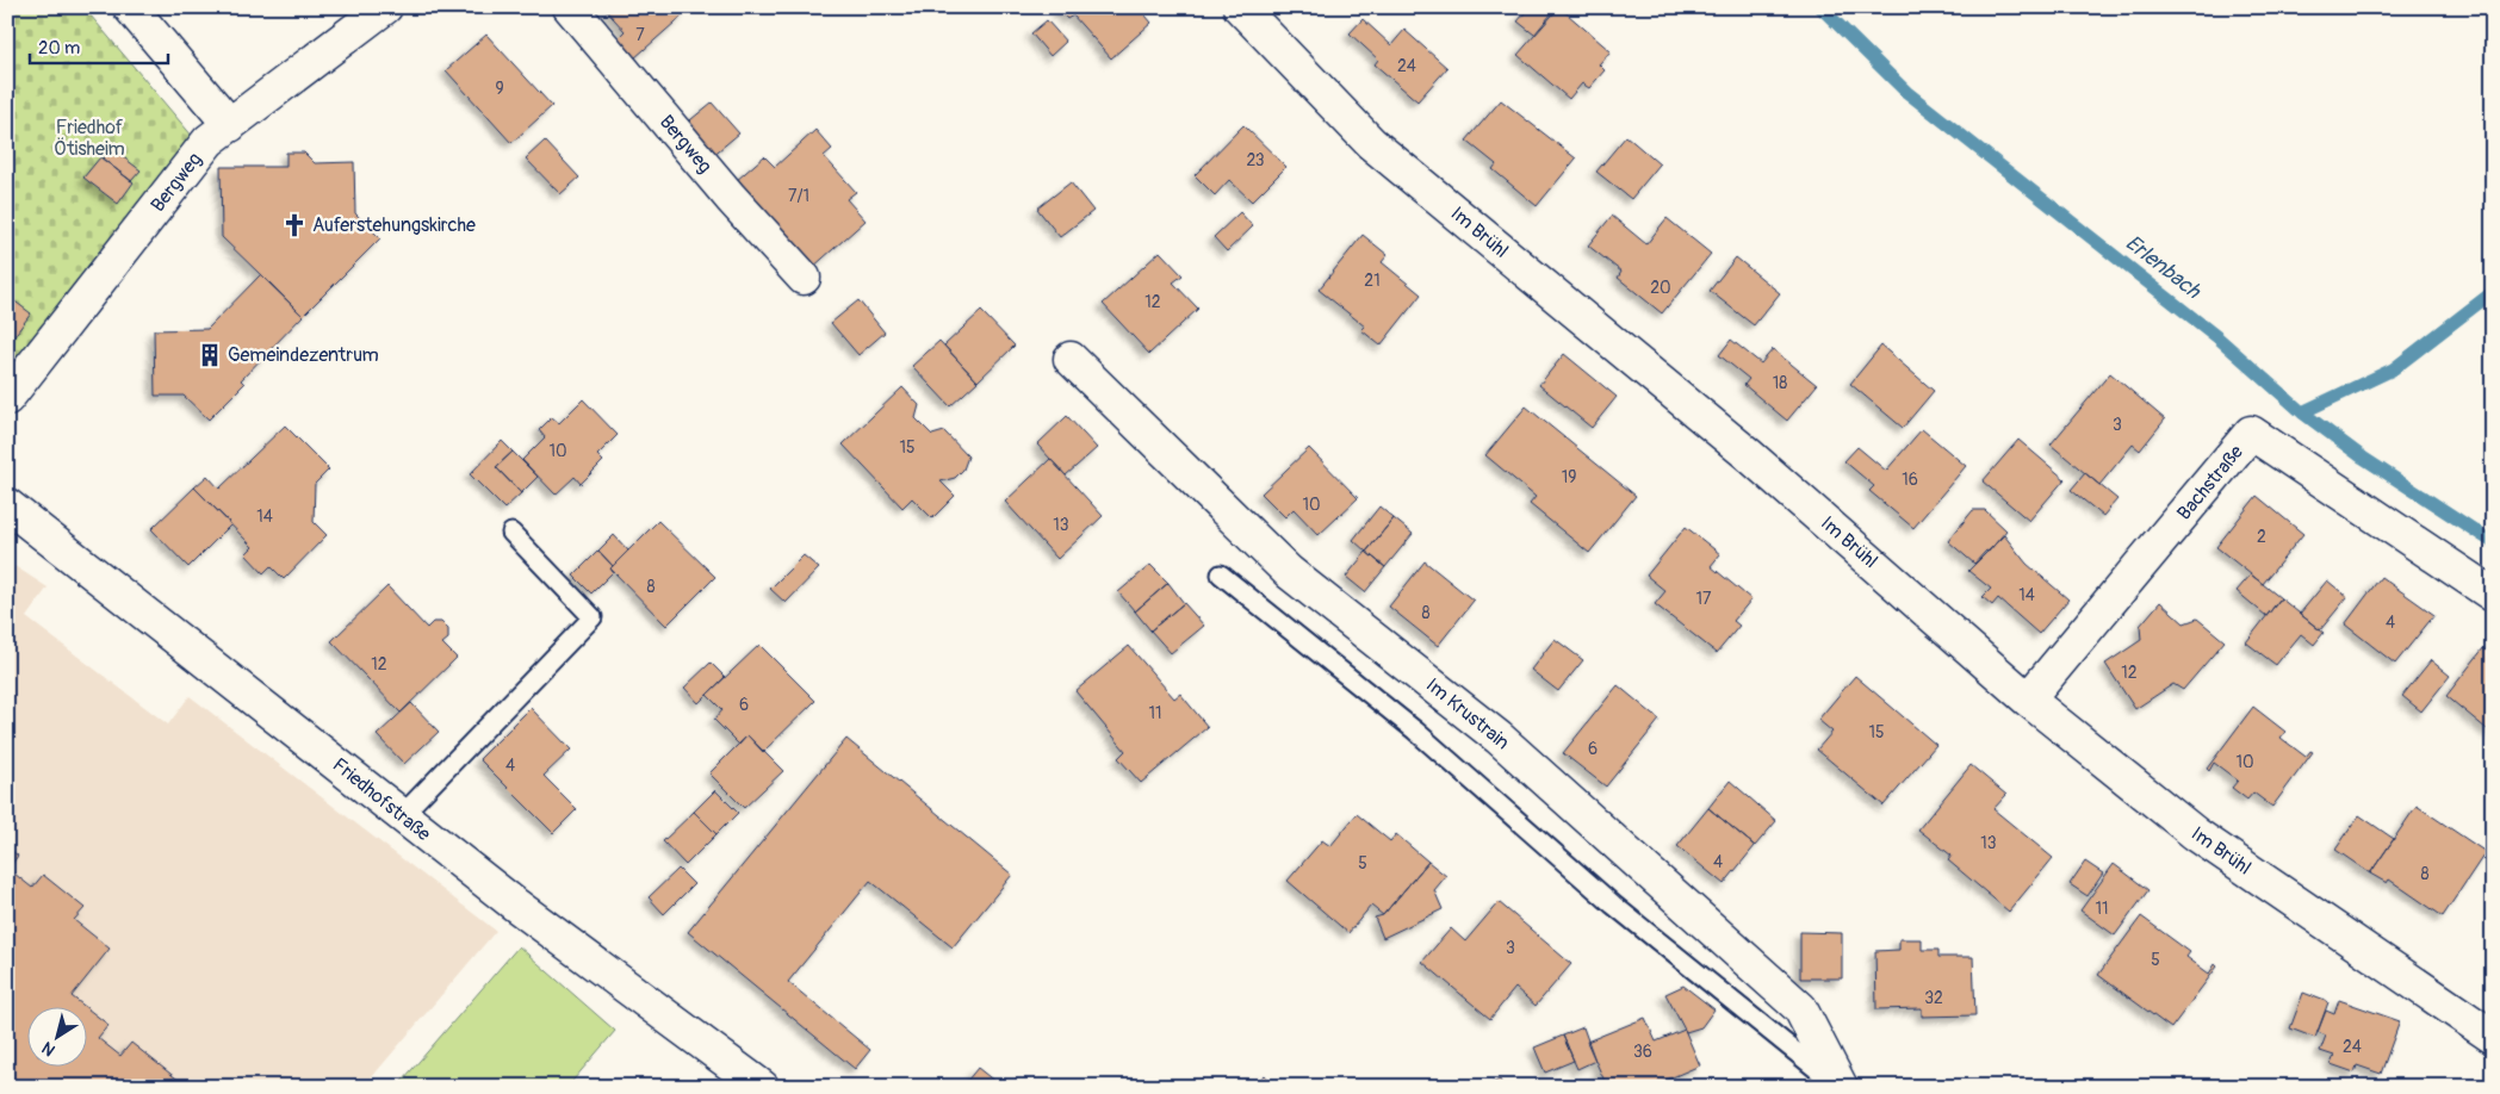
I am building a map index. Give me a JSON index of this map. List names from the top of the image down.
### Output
{
  "streets": {
    "street": [
      "Bergweg",
      "Im Brühl",
      "Bachstraße",
      "Im Krustrain",
      "Friedhofstraße"
    ]
  },
  "crossings": [
    ["Im Brühl", "Bachstraße"]
  ],
  "water": ["Erlenbach"],
  "parks": ["Friedhof Ötisheim"],
  "places": {
    "church": ["Auferstehungskirche"],
    "building": ["Gemeindezentrum"]
  },
  "house_numbers": [
    "7",
    "24",
    "9",
    "23",
    "7/1",
    "21",
    "20",
    "12",
    "18",
    "3",
    "15",
    "10",
    "19",
    "16",
    "10",
    "14",
    "13",
    "2",
    "8",
    "14",
    "17",
    "8",
    "4",
    "12",
    "12",
    "6",
    "11",
    "15",
    "6",
    "10",
    "4",
    "13",
    "4",
    "5",
    "8",
    "11",
    "3",
    "5",
    "32",
    "24",
    "36"
  ],
  "scale_bar": "20 m",
  "north": "bottom left"
}
